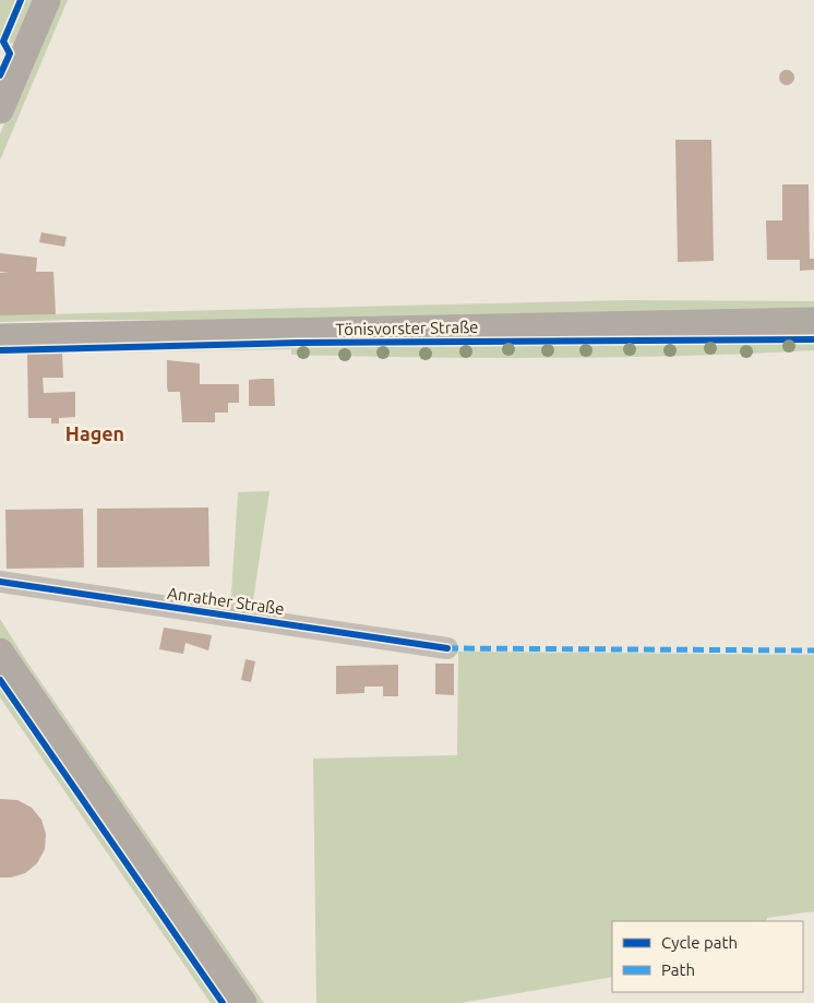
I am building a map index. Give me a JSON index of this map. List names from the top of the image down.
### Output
{
  "streets": {
    "main road": ["Tönisvorster Straße"],
    "street": ["Anrather Straße"]
  },
  "districts": ["Hagen"],
  "legend": ["Cycle path", "Path"]
}
